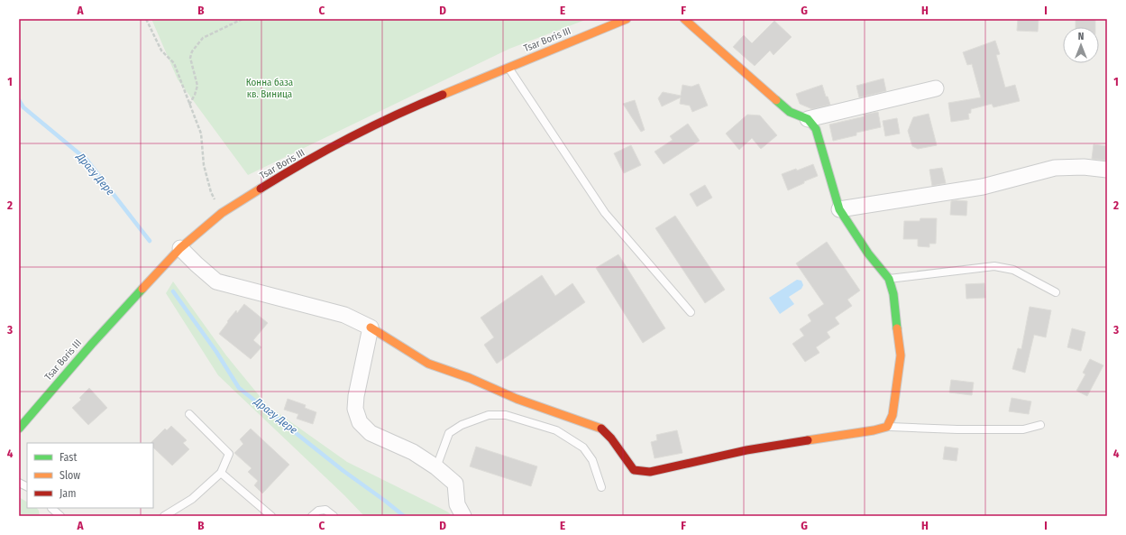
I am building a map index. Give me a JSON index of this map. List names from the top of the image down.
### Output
{
  "streets": {
    "street": ["Tsar Boris III"]
  },
  "water": ["Драгу Дере"],
  "parks": ["Конна база кв. Виница"],
  "legend": ["Fast", "Slow", "Jam"],
  "north": "top",
  "grid": {
    "columns": [
      "A",
      "B",
      "C",
      "D",
      "E",
      "F",
      "G",
      "H",
      "I"
    ],
    "rows": [
      "1",
      "2",
      "3",
      "4"
    ]
  }
}
